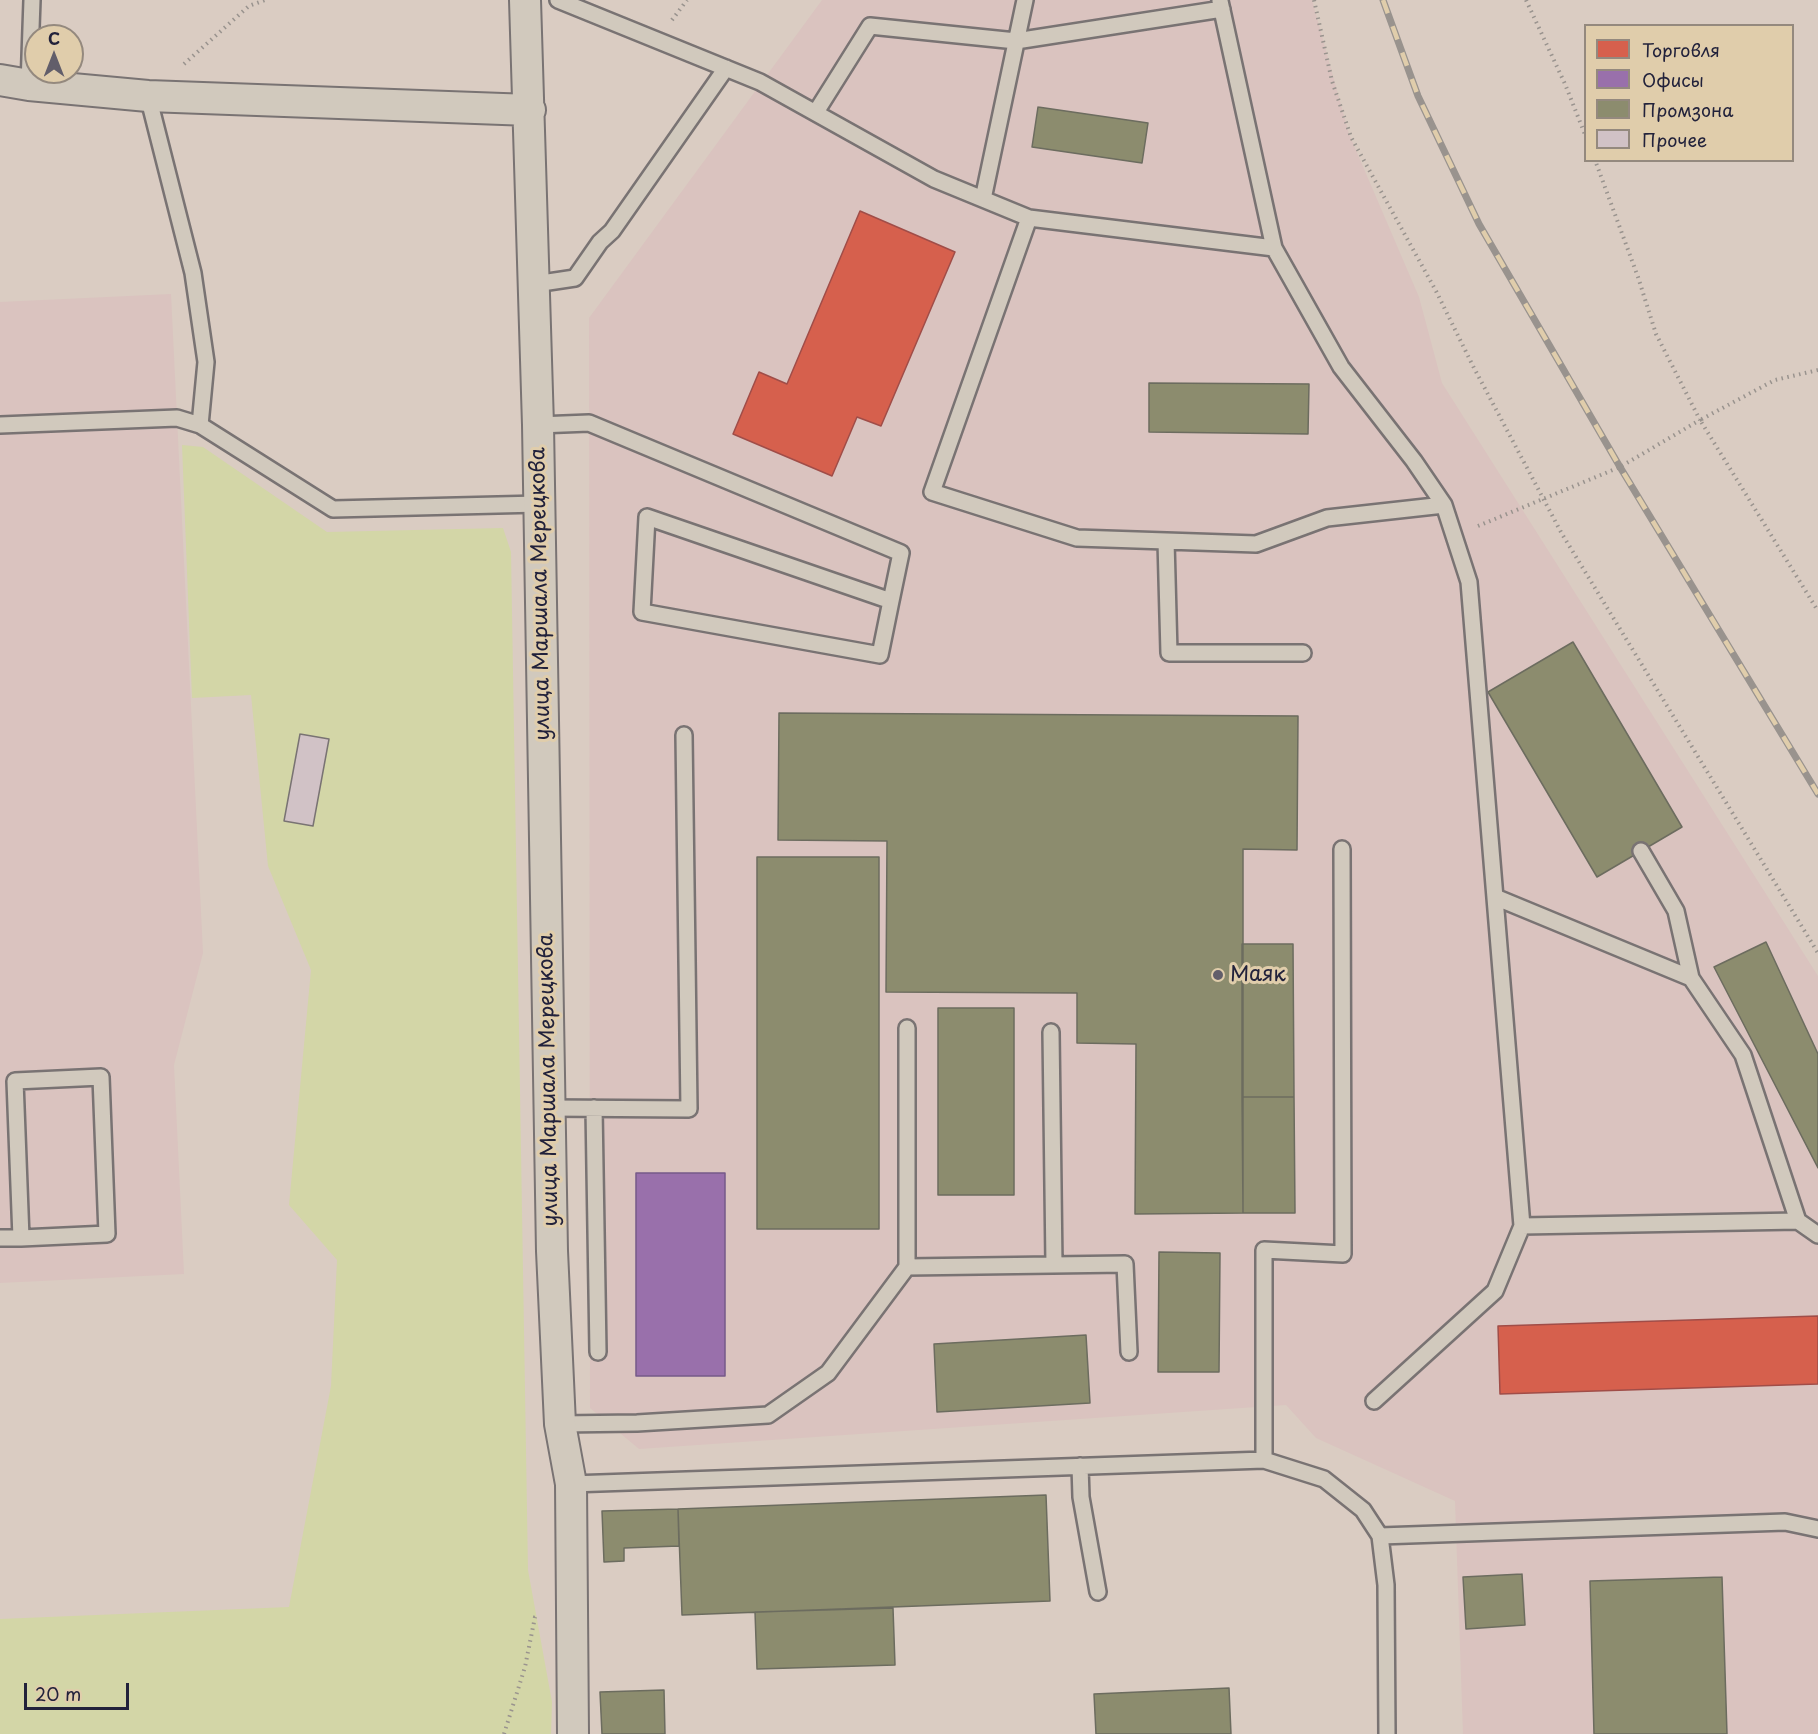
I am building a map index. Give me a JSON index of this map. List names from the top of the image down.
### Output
{
  "streets": {
    "street": ["улица Маршала Мерецкова"]
  },
  "places": ["Маяк"],
  "legend": [
    "Торговля",
    "Офисы",
    "Промзона",
    "Прочее"
  ],
  "scale_bar": "20 m",
  "north": "top"
}
